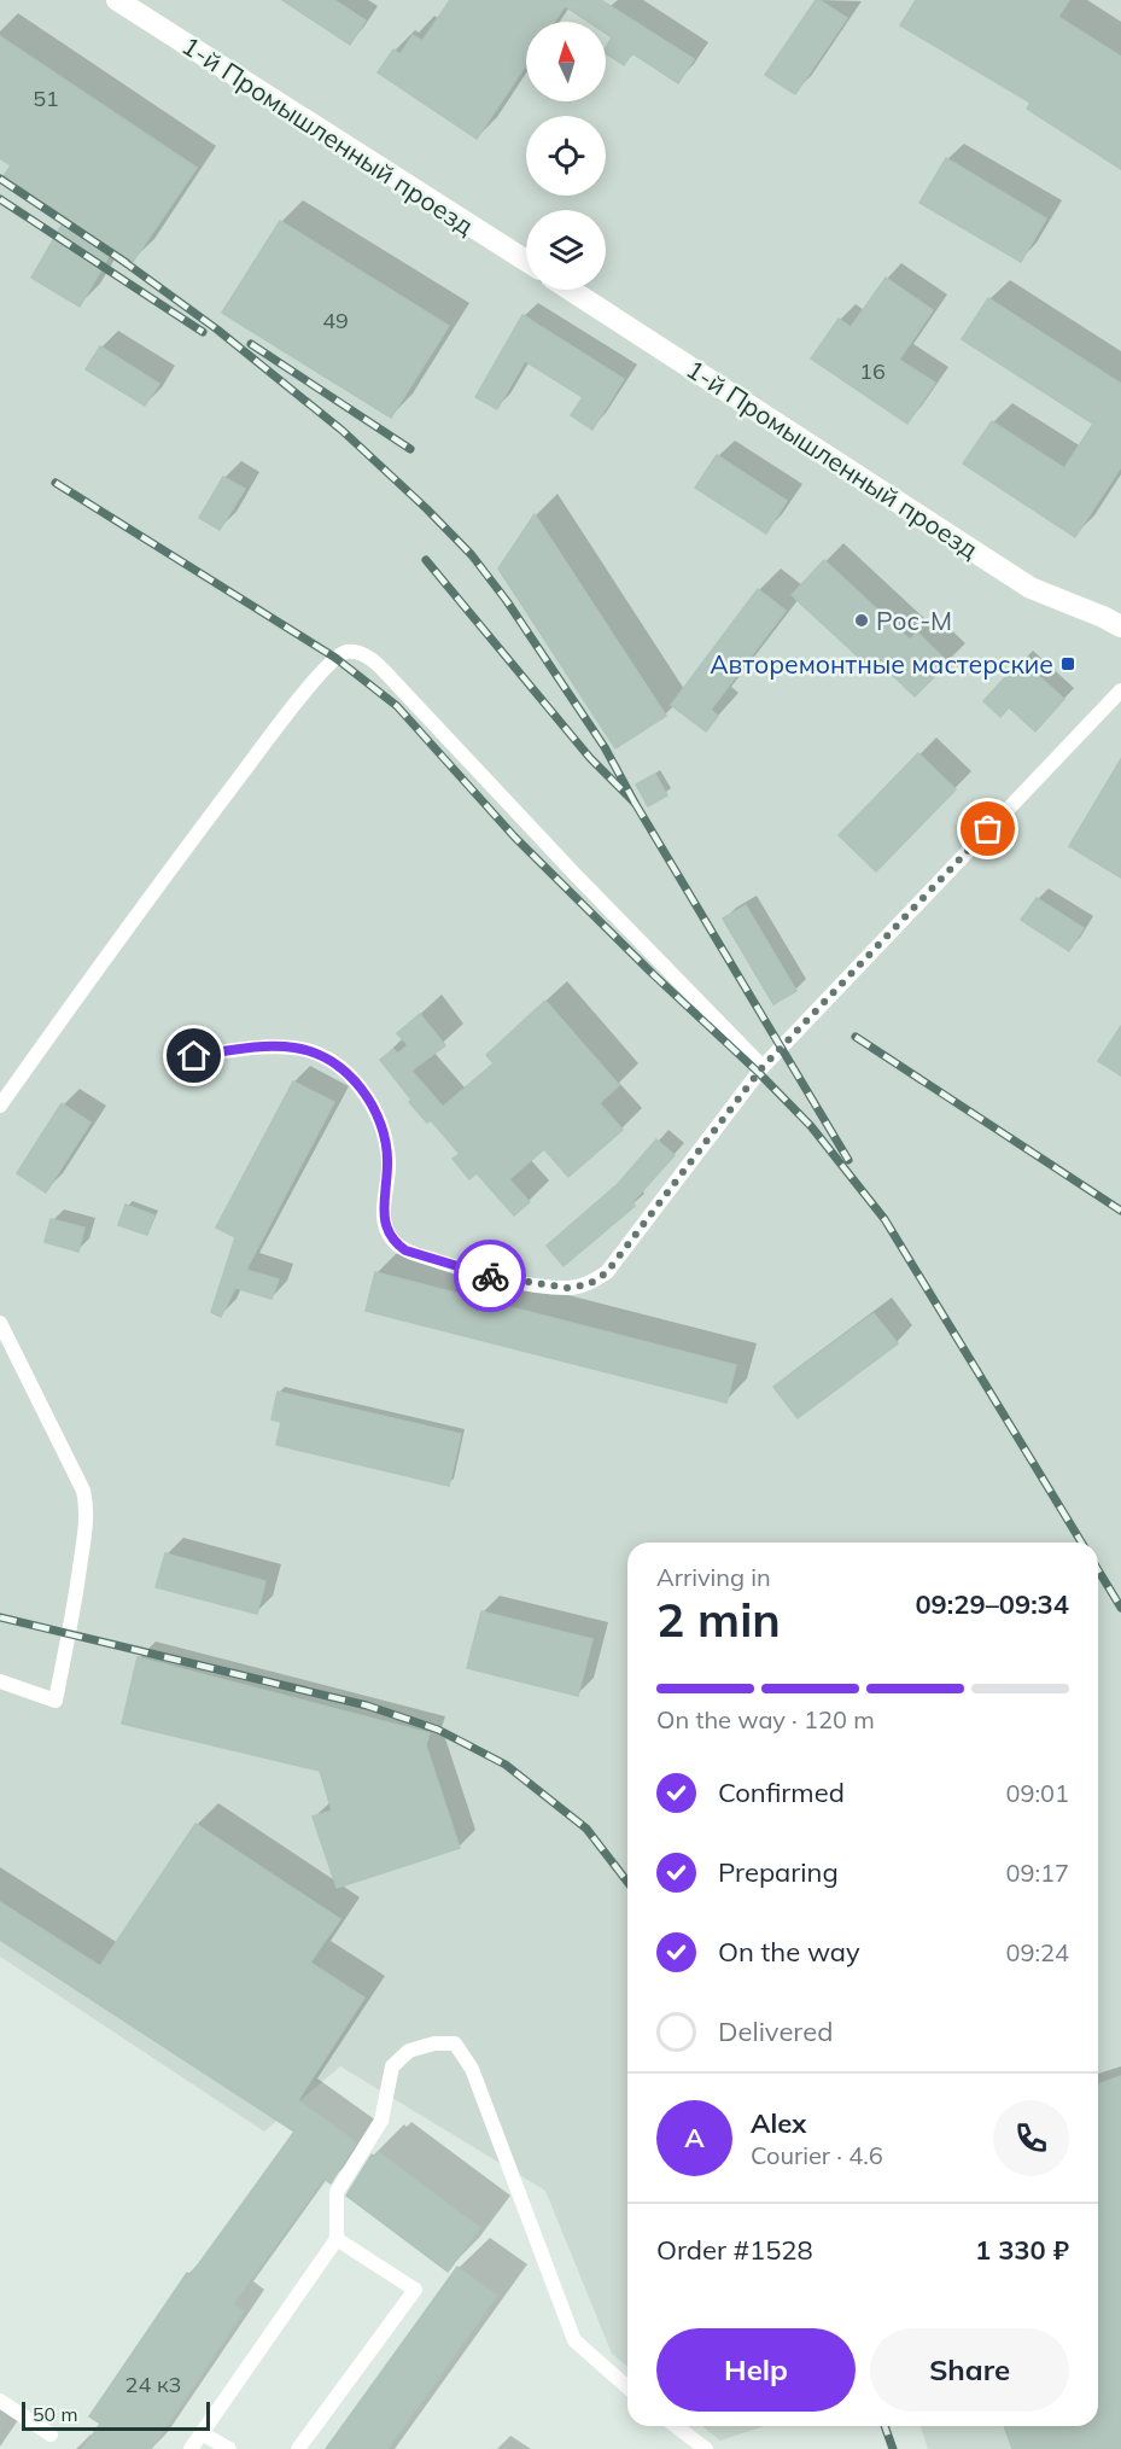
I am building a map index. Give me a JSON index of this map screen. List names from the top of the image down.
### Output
{
  "streets": {
    "street": ["1-й Промышленный проезд"]
  },
  "places": {
    "other": ["Рос-М"],
    "transit": ["Авторемонтные мастерские"]
  },
  "house_numbers": [
    "51",
    "49",
    "16",
    "24 к3"
  ],
  "scale_bar": "50 m",
  "north": "top",
  "page": {
    "heading": ["2 min", "Arriving in", "09:29–09:34"],
    "panel": [
      "Alex",
      "Courier · 4.6",
      "Order #1528",
      "1 330 ₽"
    ],
    "bar": "On the way · 120 m",
    "list": [
      ["Confirmed", "09:01"],
      ["Preparing", "09:17"],
      ["On the way", "09:24"],
      "Delivered"
    ],
    "round": "A",
    "buttons": ["Help", "Share"],
    "scale": "50 m"
  }
}
